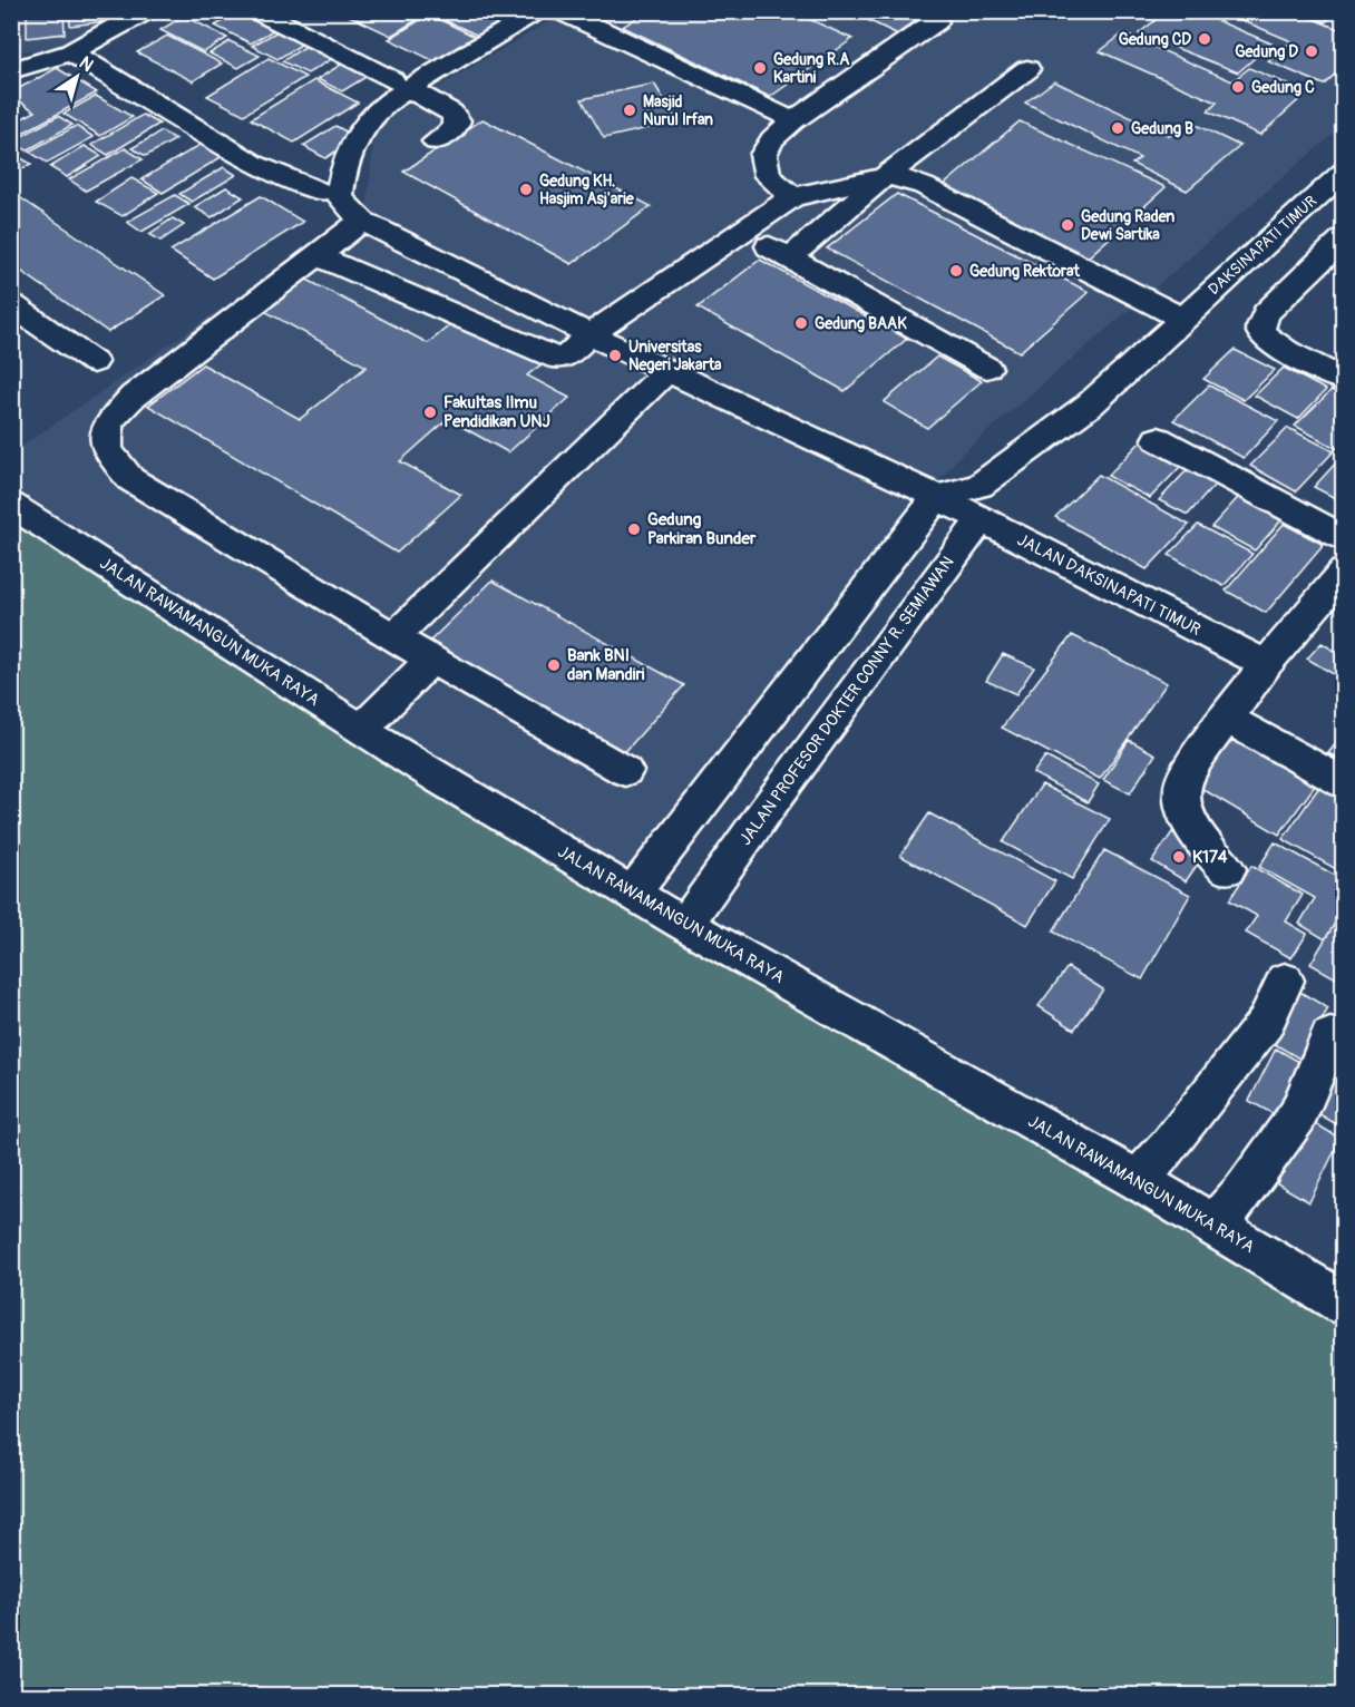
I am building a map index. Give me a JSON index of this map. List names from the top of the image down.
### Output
{
  "streets": {
    "street": [
      "DAKSINAPATI TIMUR",
      "JALAN DAKSINAPATI TIMUR",
      "JALAN RAWAMANGUN MUKA RAYA",
      "JALAN PROFESOR DOKTER CONNY R. SEMIAWAN"
    ]
  },
  "crossings": [
    ["JALAN DAKSINAPATI TIMUR", "JALAN PROFESOR DOKTER CONNY R. SEMIAWAN"],
    ["JALAN RAWAMANGUN MUKA RAYA", "JALAN PROFESOR DOKTER CONNY R. SEMIAWAN"]
  ],
  "places": [
    "Gedung CD",
    "Gedung D",
    "Gedung R.A Kartini",
    "Gedung C",
    "Masjid Nurul Irfan",
    "Gedung B",
    "Gedung KH. Hasjim Asj'arie",
    "Gedung Raden Dewi Sartika",
    "Gedung Rektorat",
    "Gedung BAAK",
    "Universitas Negeri Jakarta",
    "Fakultas Ilmu Pendidikan UNJ",
    "Gedung Parkiran Bunder",
    "Bank BNI dan Mandiri",
    "K174"
  ],
  "north": "top right"
}
